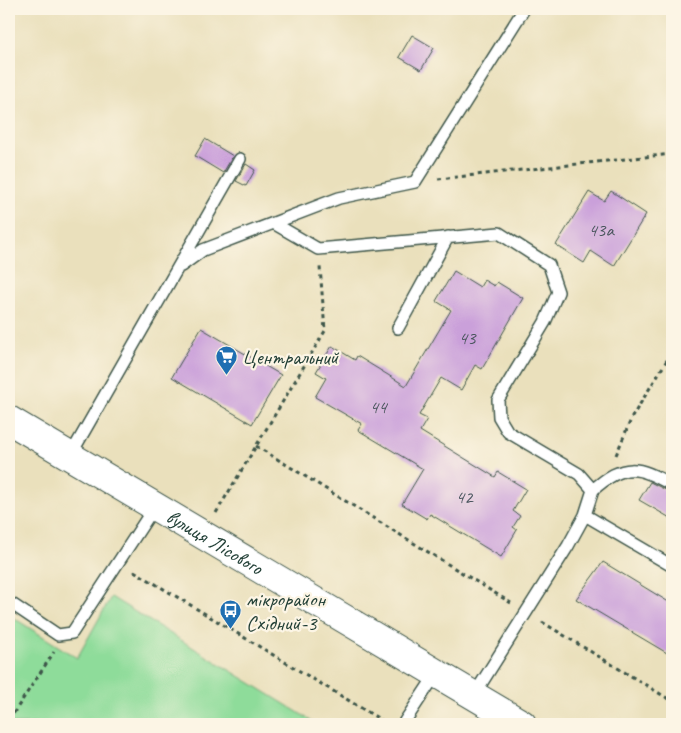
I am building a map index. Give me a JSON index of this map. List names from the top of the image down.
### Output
{
  "streets": {
    "street": ["вулиця Лісового"]
  },
  "places": {
    "supermarket": ["Центральний"],
    "bus stop": ["мікрорайон Східний-3"]
  },
  "house_numbers": [
    "43а",
    "43",
    "44",
    "42"
  ]
}
